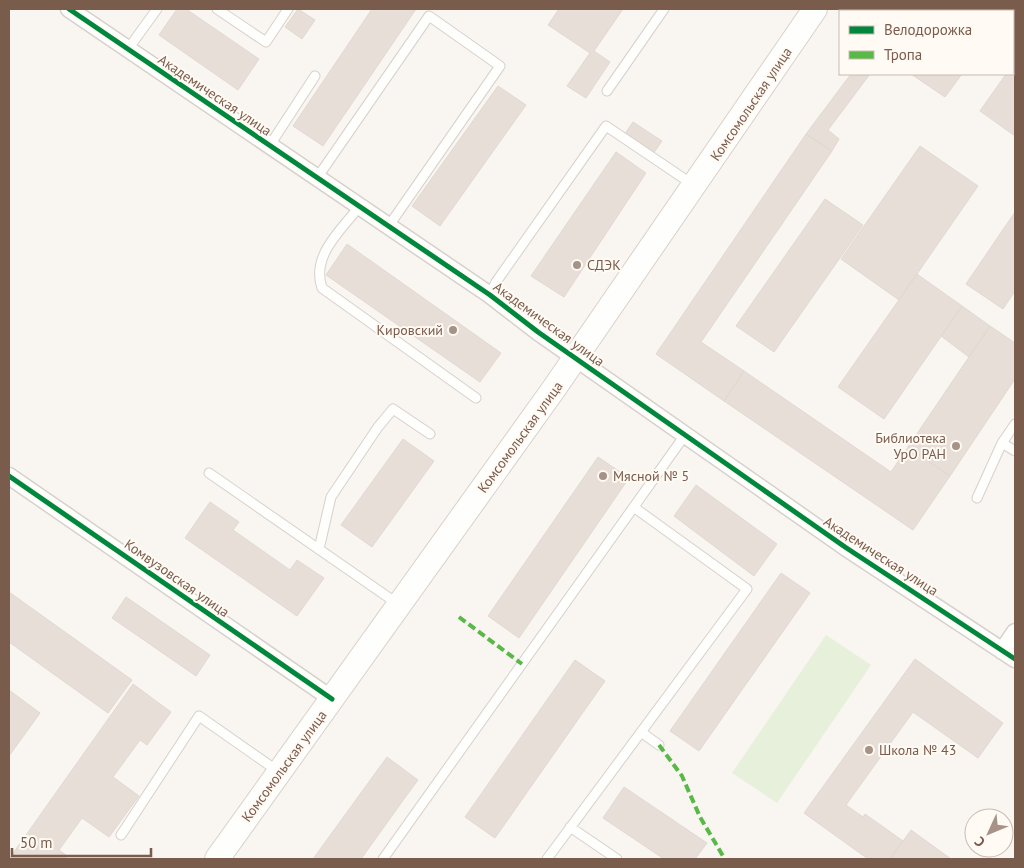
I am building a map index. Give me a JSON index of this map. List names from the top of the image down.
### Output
{
  "streets": {
    "main road": ["Комсомольская улица"],
    "street": ["Академическая улица", "Комвузовская улица"]
  },
  "crossings": [
    ["Академическая улица", "Комсомольская улица"],
    ["Комсомольская улица", "Комвузовская улица"]
  ],
  "places": [
    "СДЭК",
    "Кировский",
    "Библиотека УрО РАН",
    "Мясной № 5",
    "Школа № 43"
  ],
  "legend": ["Велодорожка", "Тропа"],
  "scale_bar": "50 m",
  "north": "bottom left"
}
